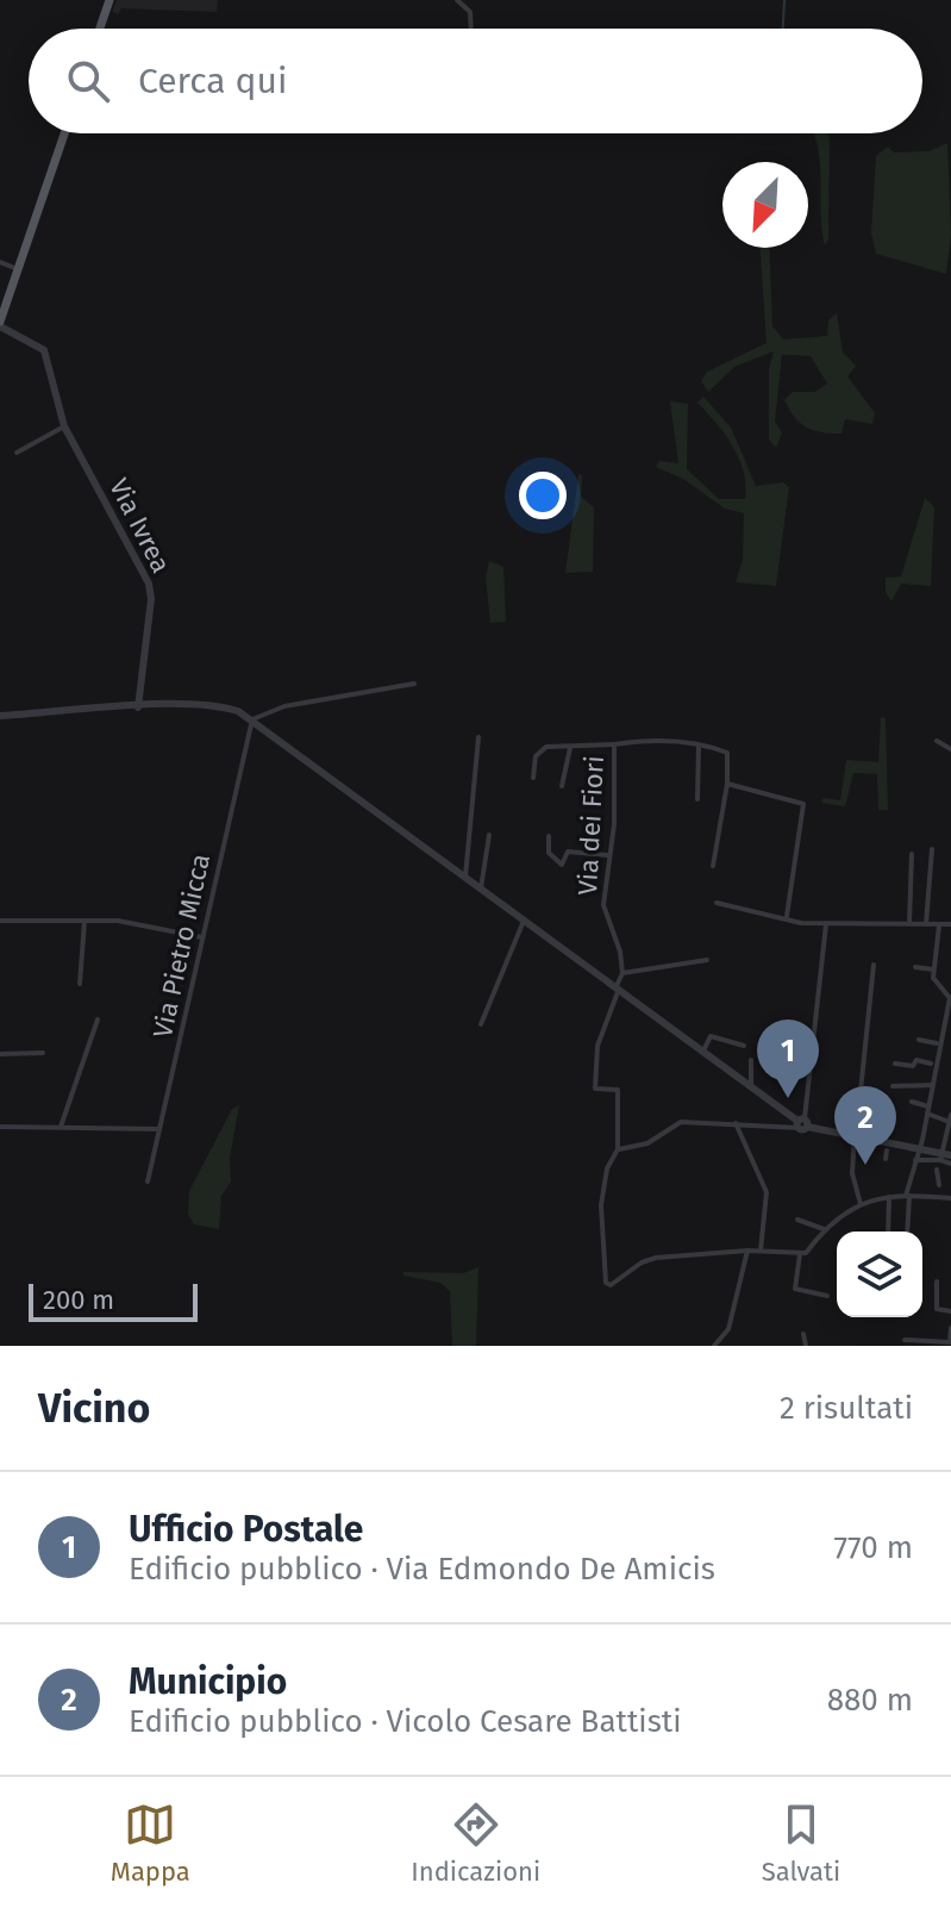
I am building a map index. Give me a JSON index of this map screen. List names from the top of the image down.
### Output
{
  "streets": {
    "street": ["Via Ivrea", "Via dei Fiori", "Via Pietro Micca"]
  },
  "scale_bar": "200 m",
  "north": "bottom left",
  "page": {
    "search": "Cerca qui",
    "pins": ["1", "2"],
    "scale": "200 m",
    "heading": ["Vicino", "2 risultati"],
    "list": [
      {
        "mark": "1",
        "name": "Ufficio Postale",
        "note": "Edificio pubblico · Via Edmondo De Amicis",
        "value": "770 m"
      },
      {
        "mark": "2",
        "name": "Municipio",
        "note": "Edificio pubblico · Vicolo Cesare Battisti",
        "value": "880 m"
      }
    ],
    "nav": ["Mappa", "Indicazioni", "Salvati"]
  }
}
